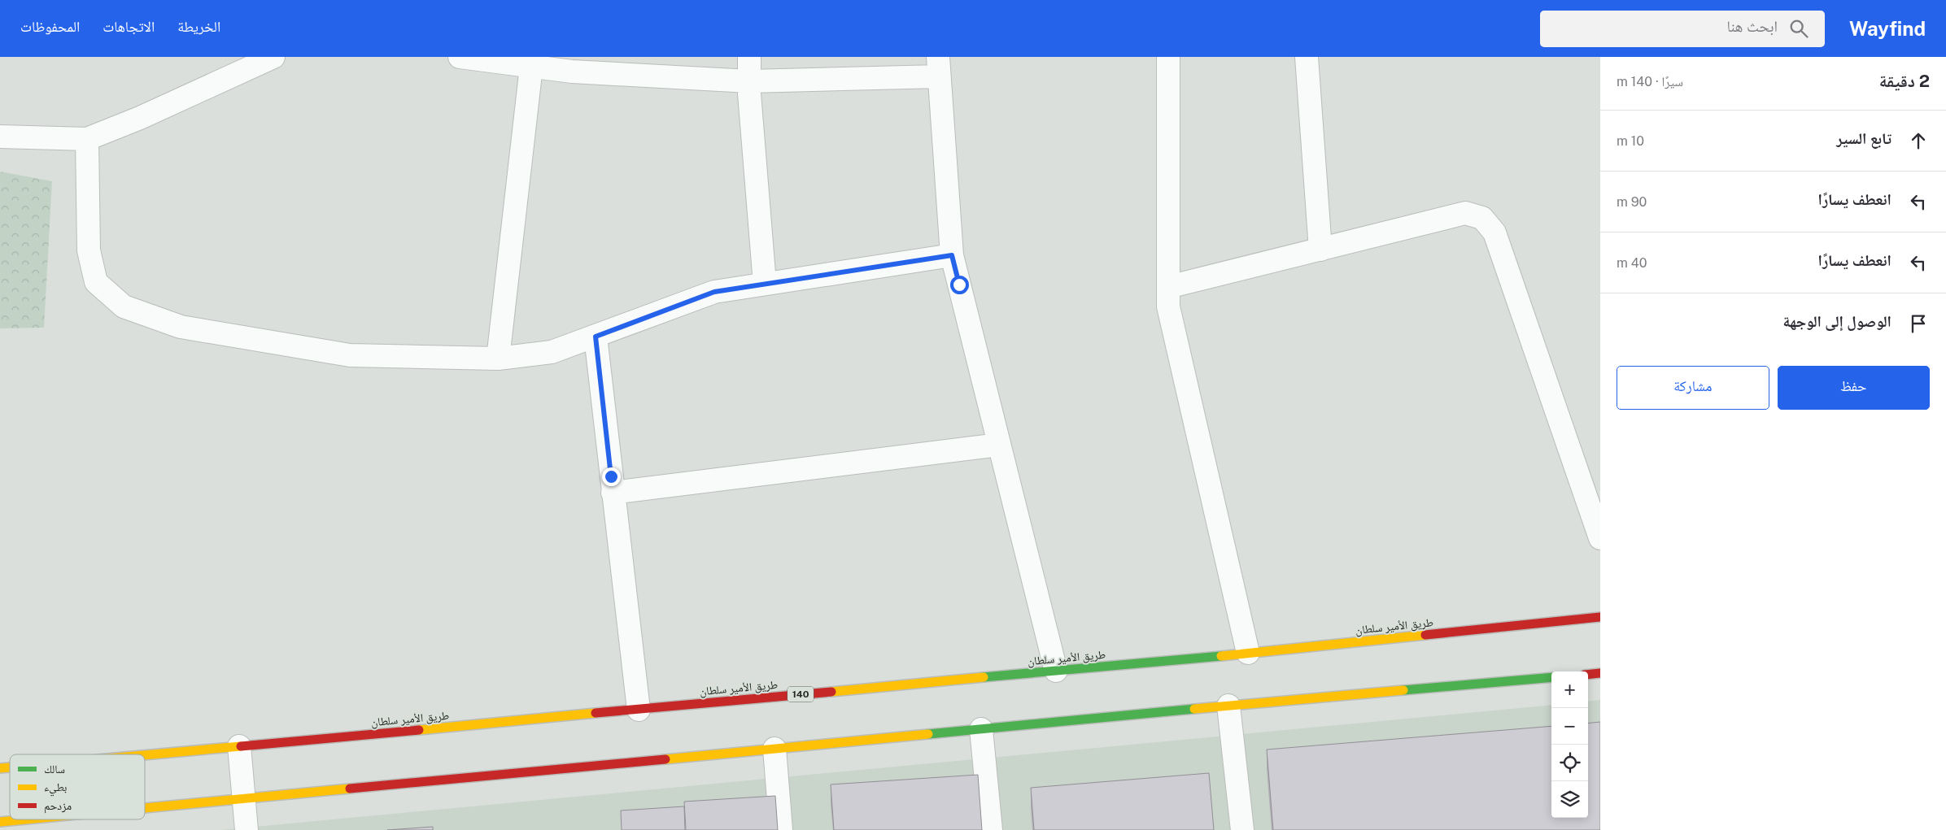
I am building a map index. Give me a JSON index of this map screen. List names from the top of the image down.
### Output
{
  "streets": {
    "highway": ["طريق الأمير سلطان", "140"]
  },
  "legend": ["سالك", "بطيء", "مزدحم"],
  "page": {
    "header": "Wayfind",
    "search": "ابحث هنا",
    "nav": ["الخريطة", "الاتجاهات", "المحفوظات"],
    "heading": ["2 دقيقة", "سيرًا · 140 m"],
    "list": [
      ["تابع السير", "10 m"],
      ["انعطف يسارًا", "90 m"],
      ["انعطف يسارًا", "40 m"],
      "الوصول إلى الوجهة"
    ],
    "buttons": ["حفظ", "مشاركة"],
    "map_buttons": ["+", "−"]
  }
}
